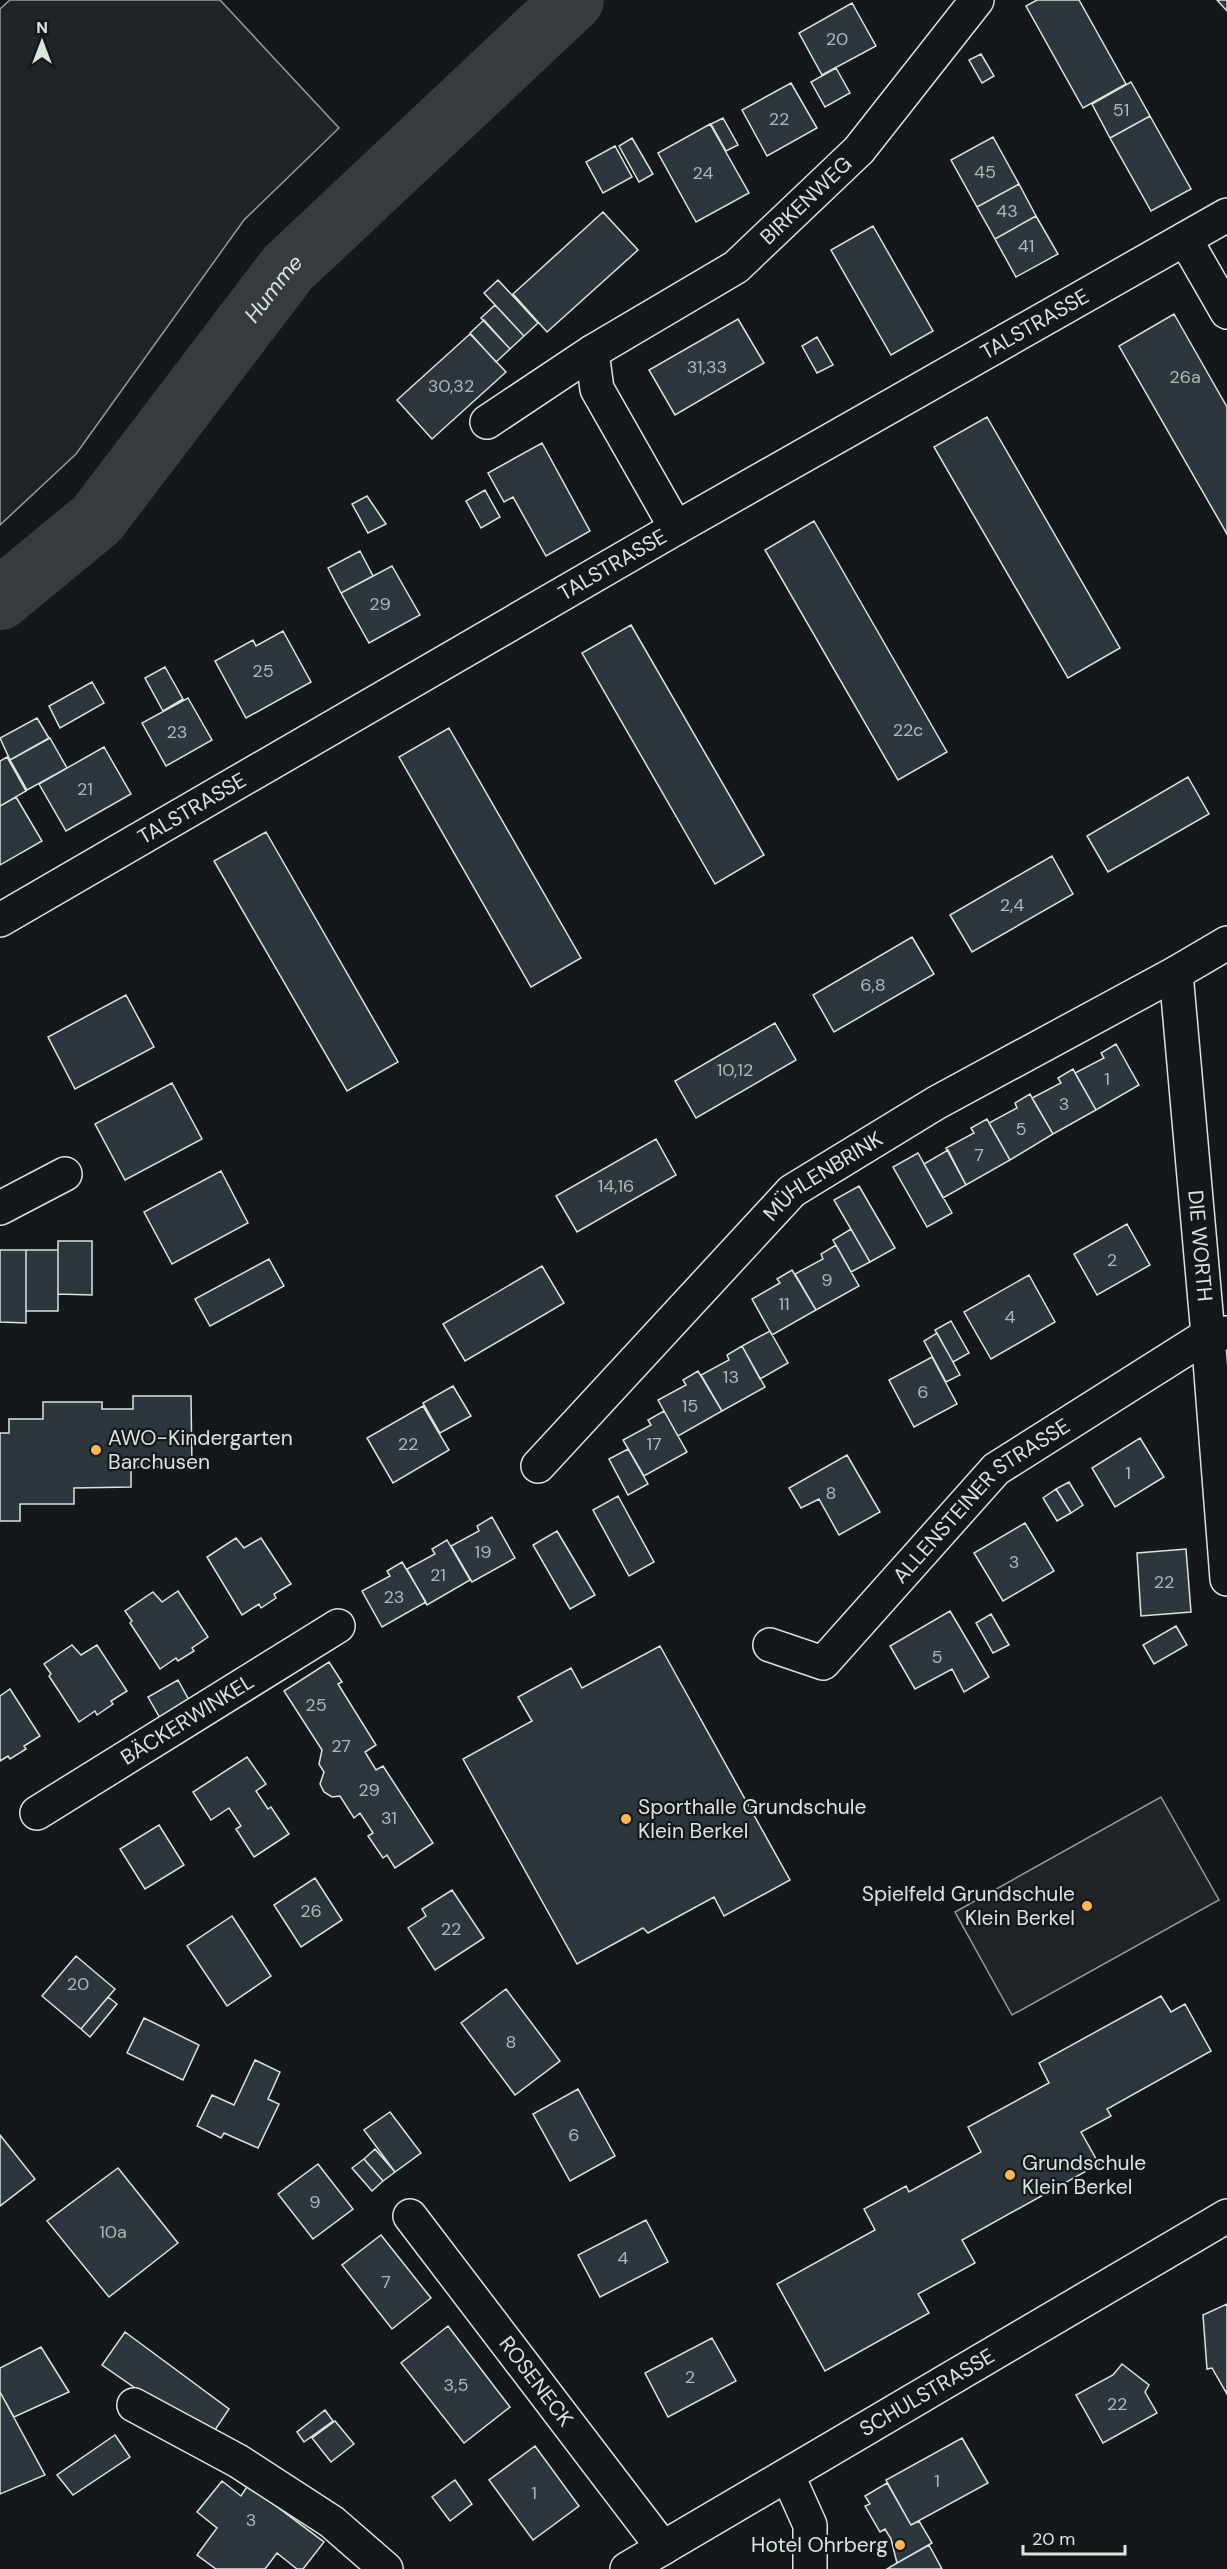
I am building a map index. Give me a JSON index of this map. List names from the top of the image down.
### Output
{
  "streets": {
    "street": [
      "BIRKENWEG",
      "TALSTRASSE",
      "MÜHLENBRINK",
      "DIE WORTH",
      "ALLENSTEINER STRASSE",
      "BÄCKERWINKEL",
      "ROSENECK",
      "SCHULSTRASSE"
    ]
  },
  "crossings": [
    ["MÜHLENBRINK", "DIE WORTH"],
    ["DIE WORTH", "ALLENSTEINER STRASSE"],
    ["ROSENECK", "SCHULSTRASSE"]
  ],
  "water": ["Humme"],
  "places": [
    "AWO-Kindergarten Barchusen",
    "Sporthalle Grundschule Klein Berkel",
    "Spielfeld Grundschule Klein Berkel",
    "Grundschule Klein Berkel",
    "Hotel Ohrberg"
  ],
  "house_numbers": [
    "20",
    "51",
    "22",
    "45",
    "24",
    "43",
    "41",
    "31,33",
    "26a",
    "30,32",
    "29",
    "25",
    "22c",
    "23",
    "21",
    "2,4",
    "6,8",
    "10,12",
    "1",
    "3",
    "5",
    "7",
    "14,16",
    "2",
    "9",
    "11",
    "4",
    "13",
    "6",
    "15",
    "22",
    "17",
    "1",
    "8",
    "19",
    "3",
    "21",
    "22",
    "23",
    "5",
    "25",
    "27",
    "29",
    "31",
    "26",
    "22",
    "20",
    "8",
    "6",
    "9",
    "10a",
    "4",
    "7",
    "2",
    "3,5",
    "22",
    "1",
    "1",
    "3"
  ],
  "scale_bar": "20 m",
  "north": "top"
}
